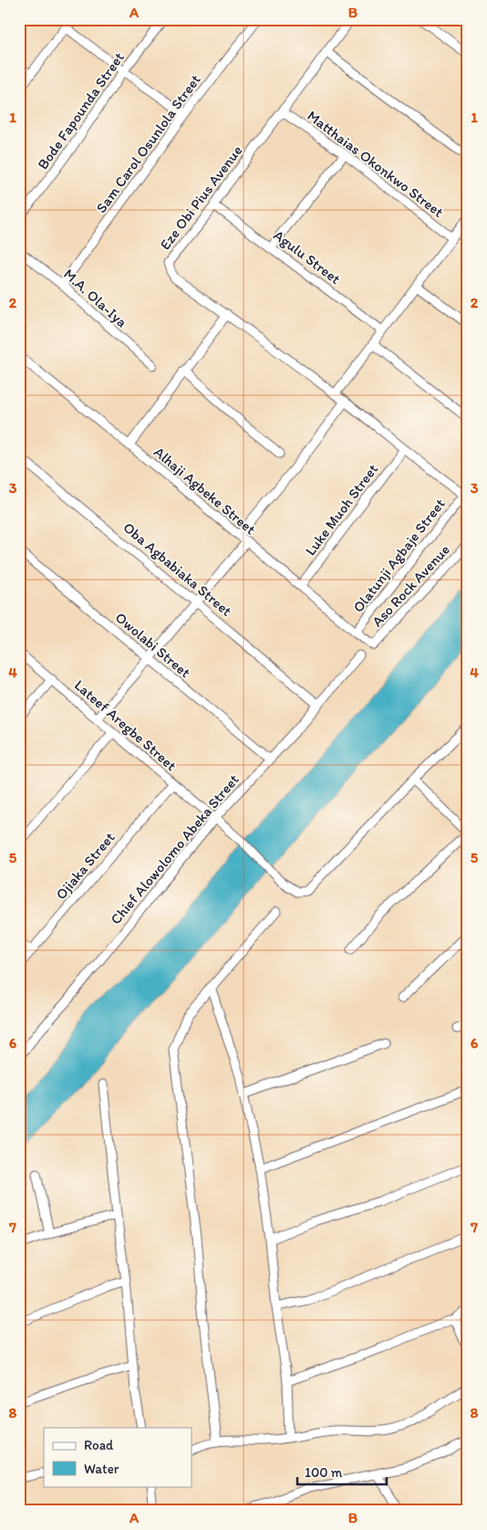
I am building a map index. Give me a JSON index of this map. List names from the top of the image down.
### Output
{
  "streets": {
    "street": [
      "Bode Fapounda Street",
      "Sam Carol Osunlola Street",
      "Matthaias Okonkwo Street",
      "Eze Obi Pius Avenue",
      "Agulu Street",
      "M.A. Ola-Iya",
      "Alhaji Agbeke Street",
      "Luke Muoh Street",
      "Olatunji Agbaje Street",
      "Oba Agbabiaka Street",
      "Aso Rock Avenue",
      "Owolabi Street",
      "Lateef Aregbe Street",
      "Chief Alowolomo Abeka Street",
      "Ojiaka Street"
    ]
  },
  "crossings": [
    ["Sam Carol Osunlola Street", "M.A. Ola-Iya"],
    ["Matthaias Okonkwo Street", "Eze Obi Pius Avenue"],
    ["Eze Obi Pius Avenue", "Agulu Street"],
    ["Eze Obi Pius Avenue", "Luke Muoh Street"],
    ["Eze Obi Pius Avenue", "Olatunji Agbaje Street"],
    ["Alhaji Agbeke Street", "Luke Muoh Street"],
    ["Alhaji Agbeke Street", "Olatunji Agbaje Street"],
    ["Alhaji Agbeke Street", "Aso Rock Avenue"],
    ["Oba Agbabiaka Street", "Chief Alowolomo Abeka Street"],
    ["Owolabi Street", "Chief Alowolomo Abeka Street"],
    ["Lateef Aregbe Street", "Chief Alowolomo Abeka Street"],
    ["Lateef Aregbe Street", "Ojiaka Street"]
  ],
  "legend": ["Road", "Water"],
  "scale_bar": "100 m",
  "grid": {
    "columns": ["A", "B"],
    "rows": [
      "1",
      "2",
      "3",
      "4",
      "5",
      "6",
      "7",
      "8"
    ]
  }
}
